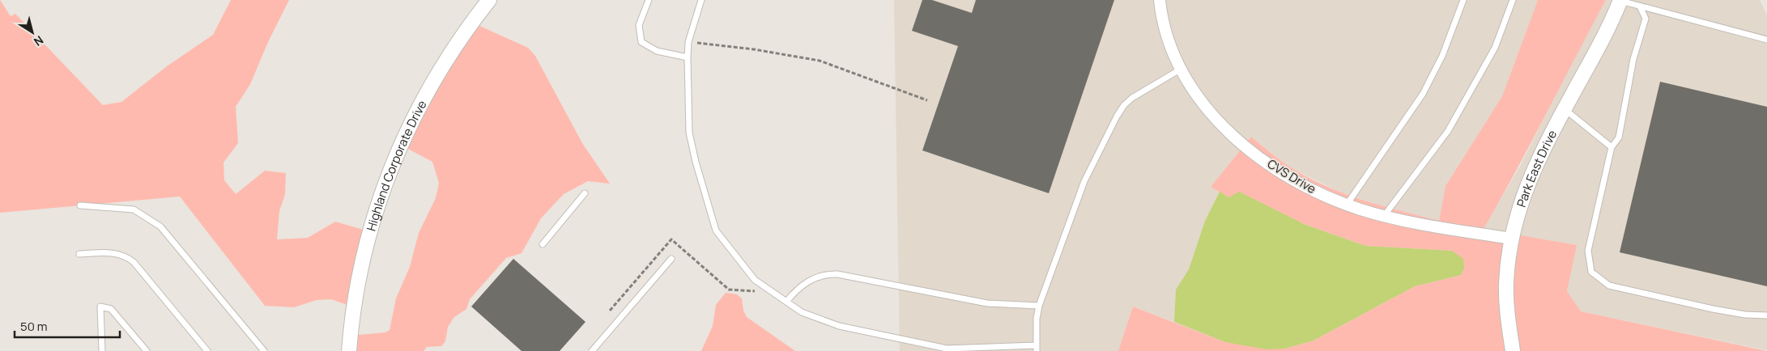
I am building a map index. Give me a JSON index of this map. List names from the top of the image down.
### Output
{
  "streets": {
    "street": ["Highland Corporate Drive", "Park East Drive", "CVS Drive"]
  },
  "crossings": [
    ["Park East Drive", "CVS Drive"]
  ],
  "scale_bar": "50 m",
  "north": "bottom right"
}
